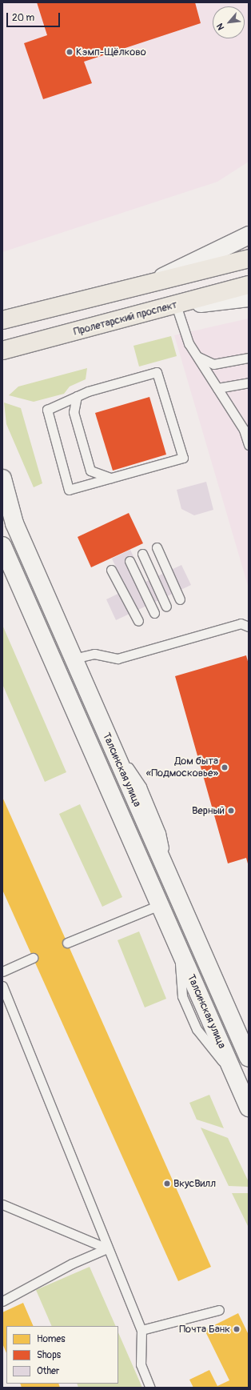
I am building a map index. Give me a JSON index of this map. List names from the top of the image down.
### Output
{
  "streets": {
    "main road": ["Пролетарский проспект", "Талсинская улица"]
  },
  "places": [
    "Кэмп-Щёлково",
    "Дом быта «Подмосковье»",
    "Верный",
    "ВкусВилл",
    "Почта Банк"
  ],
  "legend": ["Homes", "Shops", "Other"],
  "scale_bar": "20 m",
  "north": "bottom left"
}
